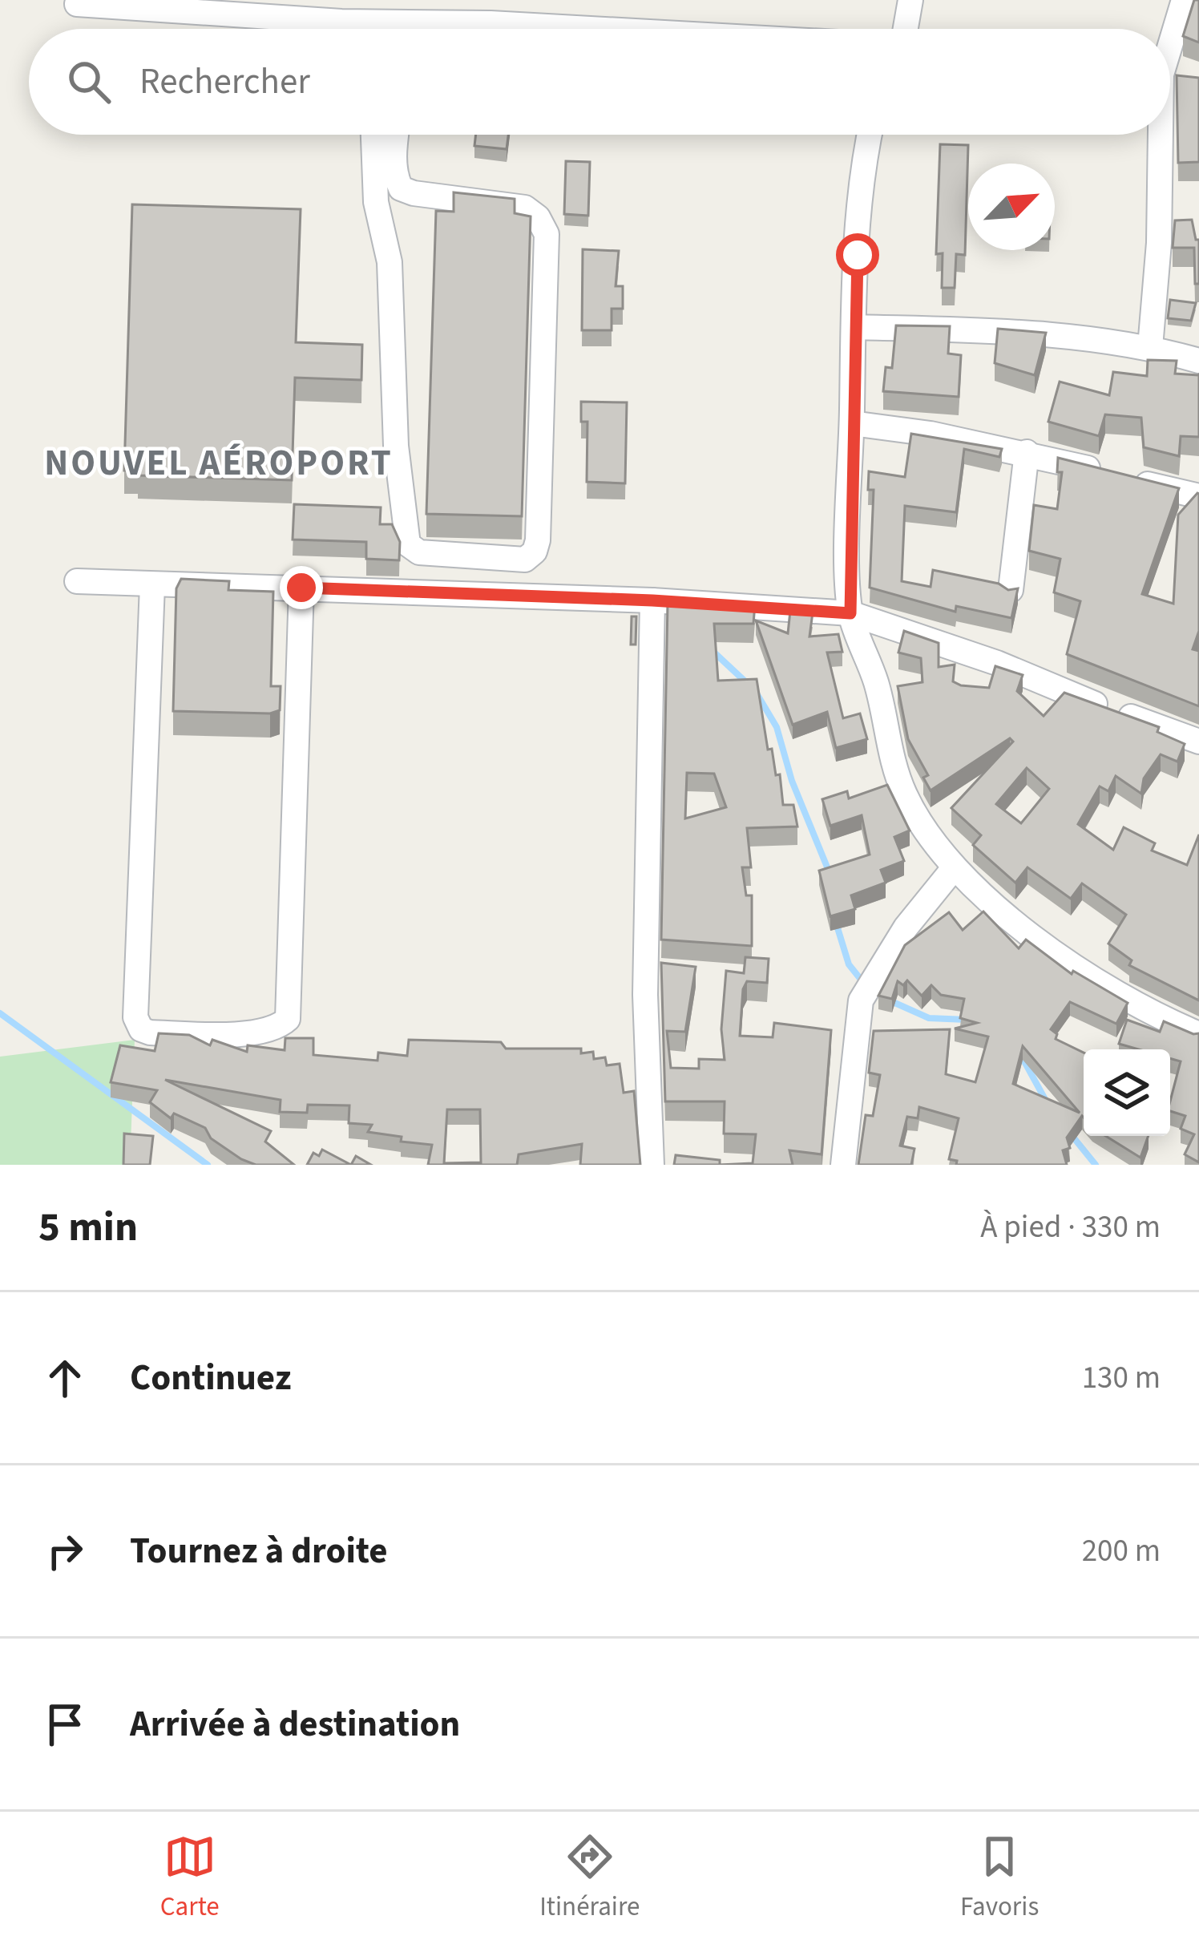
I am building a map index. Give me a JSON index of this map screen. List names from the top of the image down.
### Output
{
  "districts": ["NOUVEL AÉROPORT"],
  "north": "top right",
  "page": {
    "search": "Rechercher",
    "heading": ["5 min", "À pied · 330 m"],
    "list": [
      ["Continuez", "130 m"],
      ["Tournez à droite", "200 m"],
      "Arrivée à destination"
    ],
    "nav": ["Carte", "Itinéraire", "Favoris"]
  }
}
